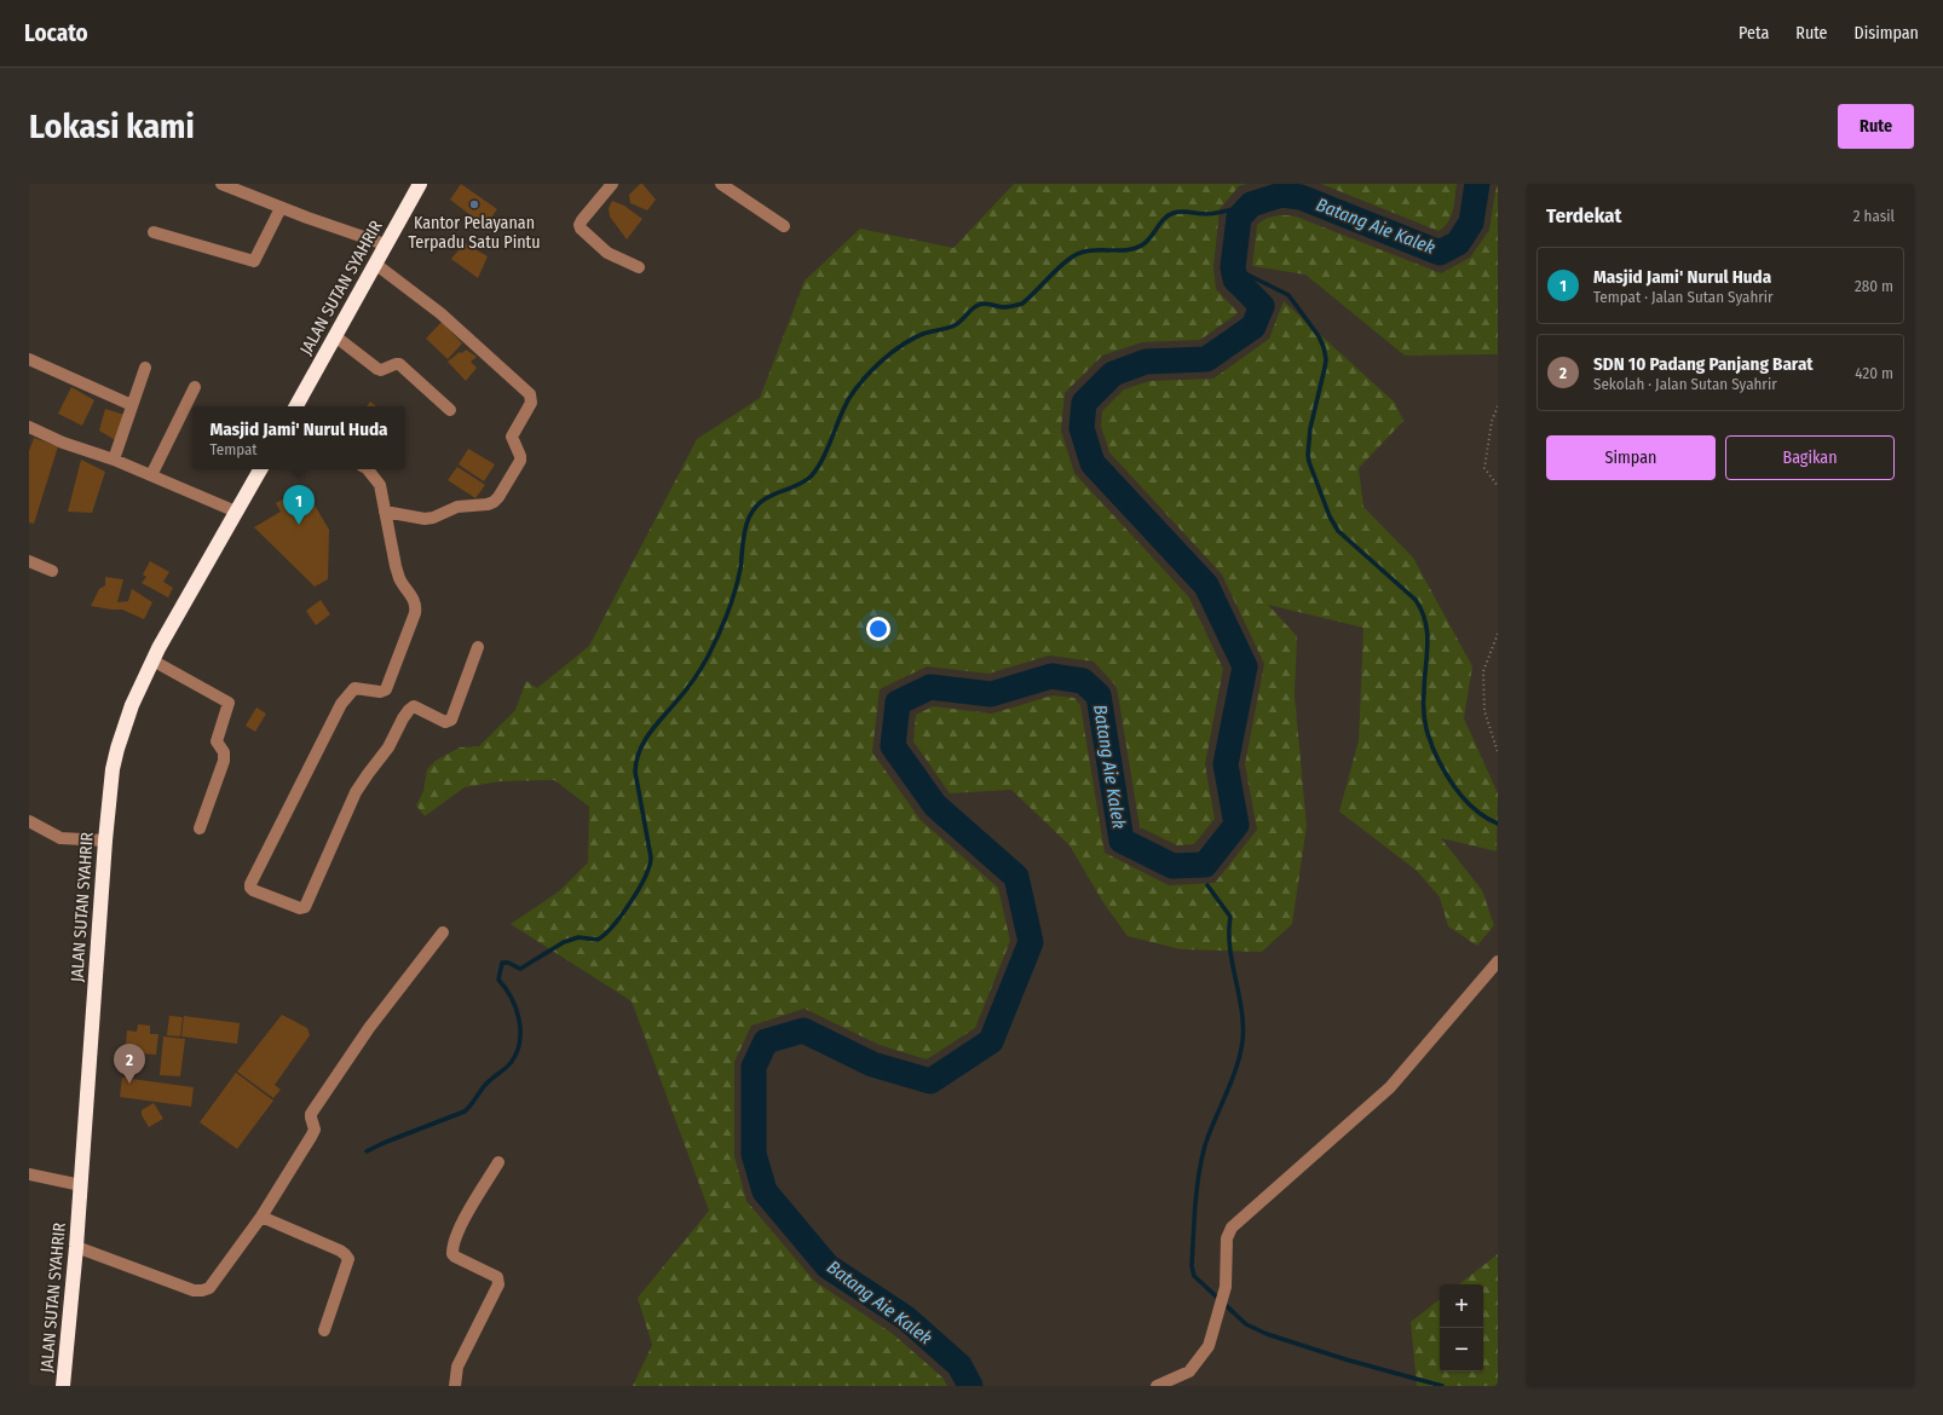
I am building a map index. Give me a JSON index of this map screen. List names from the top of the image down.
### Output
{
  "streets": {
    "highway": ["JALAN SUTAN SYAHRIR"]
  },
  "water": ["Batang Aie Kalek"],
  "places": ["Kantor Pelayanan Terpadu Satu Pintu"],
  "page": {
    "header": "Locato",
    "nav": ["Peta", "Rute", "Disimpan"],
    "buttons": [
      "Rute",
      ["Simpan", "Bagikan"]
    ],
    "title": "Lokasi kami",
    "heading": ["Terdekat", "2 hasil"],
    "list": [
      {
        "mark": "1",
        "name": "Masjid Jami' Nurul Huda",
        "note": "Tempat · Jalan Sutan Syahrir",
        "value": "280 m"
      },
      {
        "mark": "2",
        "name": "SDN 10 Padang Panjang Barat",
        "note": "Sekolah · Jalan Sutan Syahrir",
        "value": "420 m"
      }
    ],
    "popup": ["Masjid Jami' Nurul Huda", "Tempat"],
    "pins": ["1", "2"],
    "map_buttons": ["+", "−"]
  }
}
